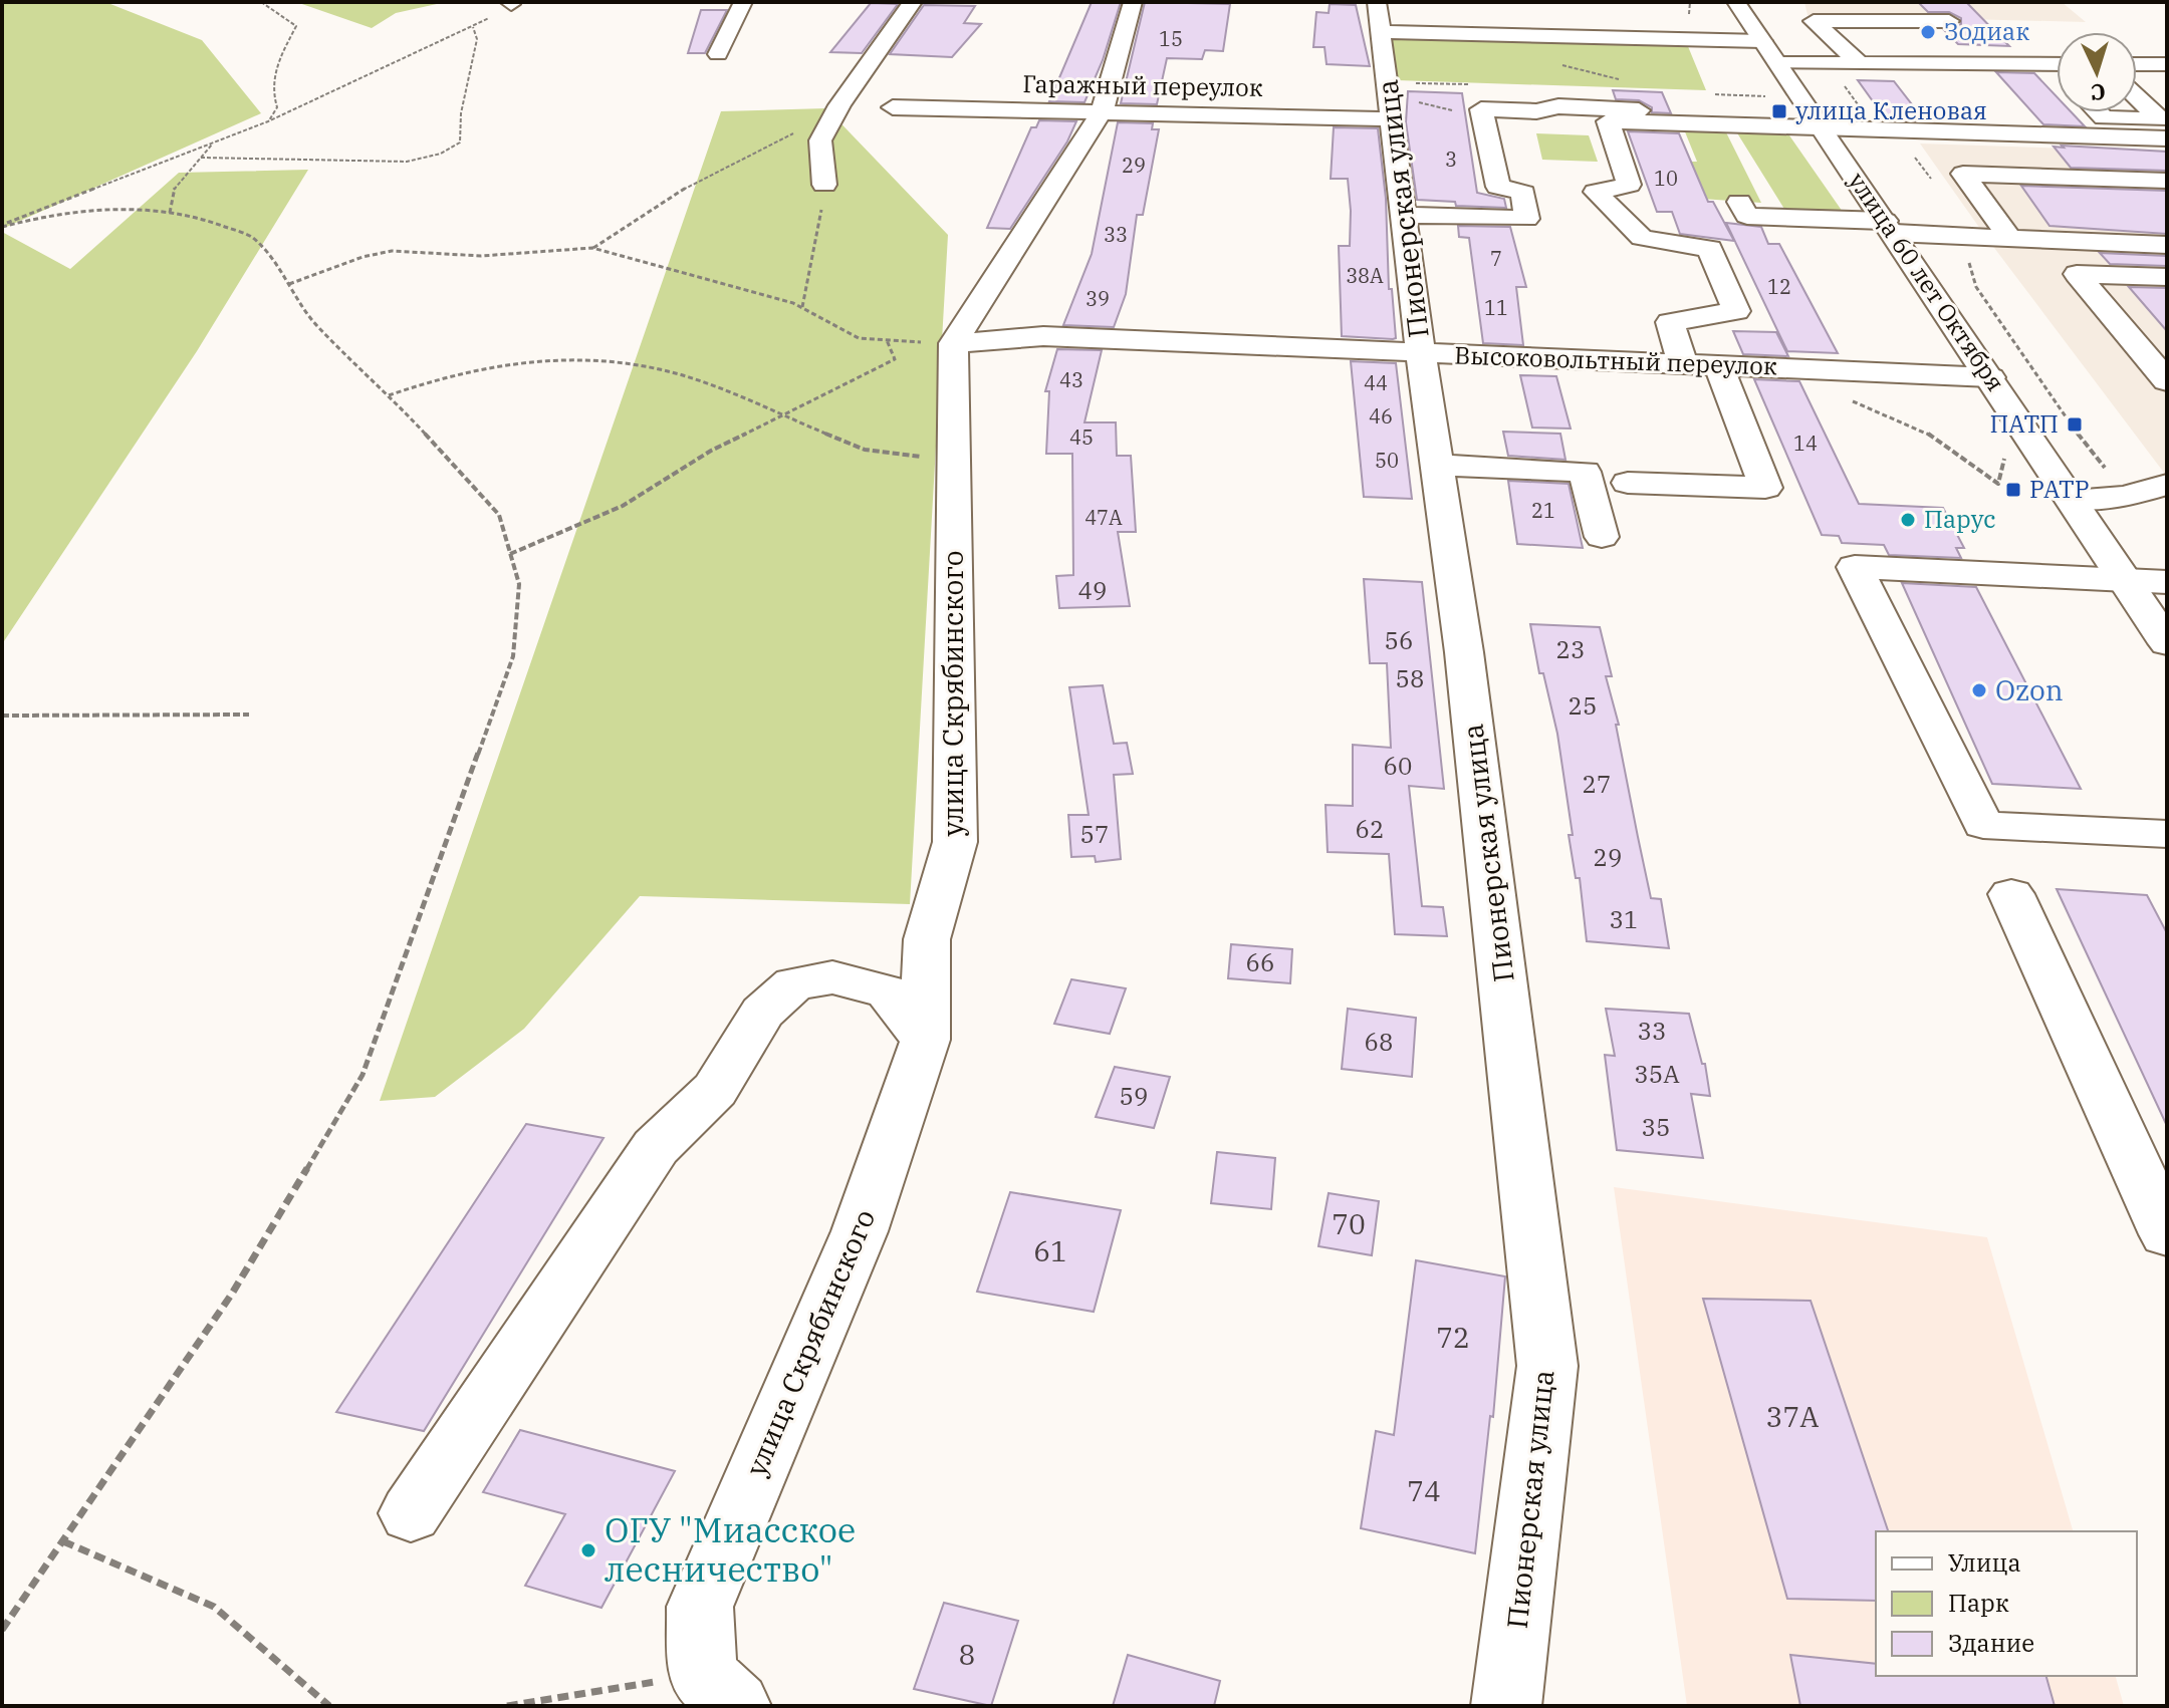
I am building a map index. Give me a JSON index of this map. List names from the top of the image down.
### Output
{
  "streets": {
    "street": [
      "Гаражный переулок",
      "Пионерская улица",
      "улица 60 лет Октября",
      "Высоковольтный переулок",
      "улица Скрябинского"
    ]
  },
  "crossings": [
    ["Гаражный переулок", "Пионерская улица"],
    ["Пионерская улица", "Высоковольтный переулок"],
    ["улица 60 лет Октября", "Высоковольтный переулок"],
    ["Высоковольтный переулок", "улица Скрябинского"]
  ],
  "places": {
    "other": [
      "Зодиак",
      "Парус",
      "Ozon",
      "ОГУ \"Миасское лесничество\""
    ],
    "transit": ["улица Кленовая", "ПАТП", "PATP"]
  },
  "house_numbers": [
    "15",
    "3",
    "29",
    "10",
    "33",
    "7",
    "38А",
    "12",
    "39",
    "11",
    "43",
    "44",
    "46",
    "45",
    "14",
    "50",
    "21",
    "47А",
    "49",
    "56",
    "23",
    "58",
    "25",
    "60",
    "27",
    "62",
    "57",
    "29",
    "31",
    "66",
    "33",
    "68",
    "35А",
    "59",
    "35",
    "70",
    "61",
    "72",
    "37А",
    "74",
    "8"
  ],
  "legend": ["Улица", "Парк", "Здание"],
  "north": "bottom"
}
